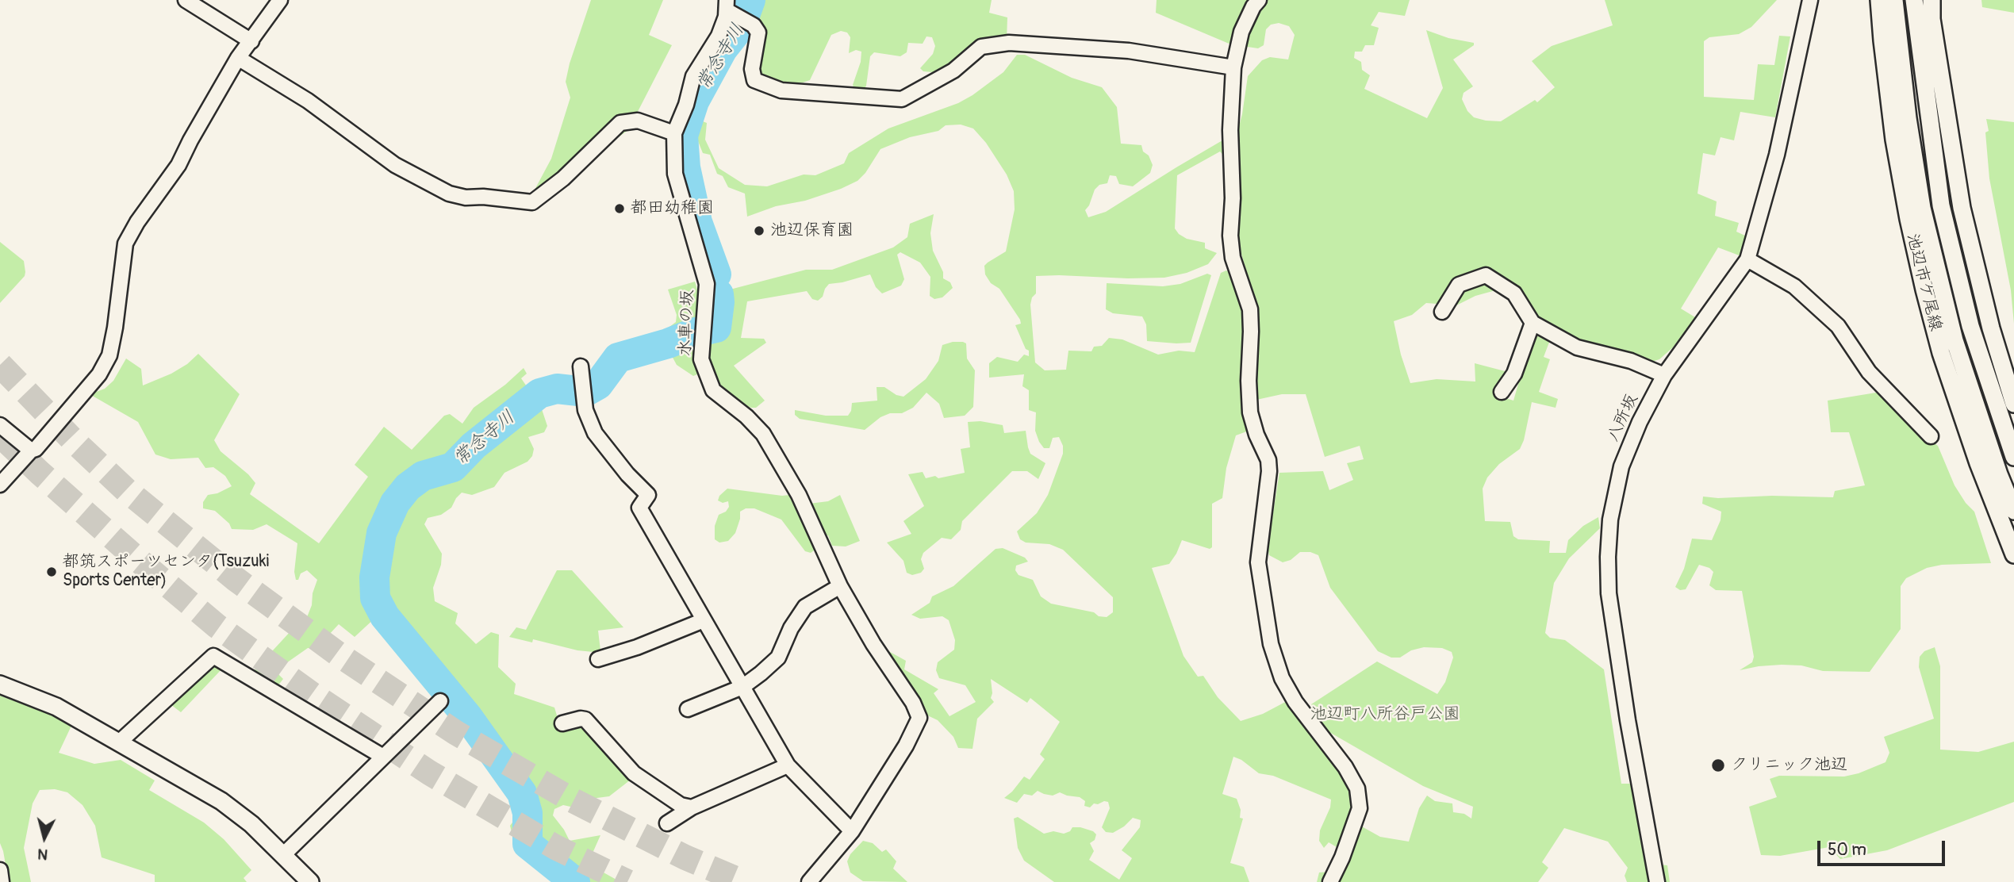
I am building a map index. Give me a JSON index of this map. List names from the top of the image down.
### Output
{
  "streets": {
    "street": ["池辺市ケ尾線", "水車の坂", "八所坂"]
  },
  "water": ["常念寺川"],
  "parks": ["池辺町八所谷戸公園"],
  "places": [
    "都田幼稚園",
    "池辺保育園",
    "都筑スポーツセンタ(Tsuzuki Sports Center)",
    "クリニック池辺"
  ],
  "scale_bar": "50 m",
  "north": "bottom"
}
